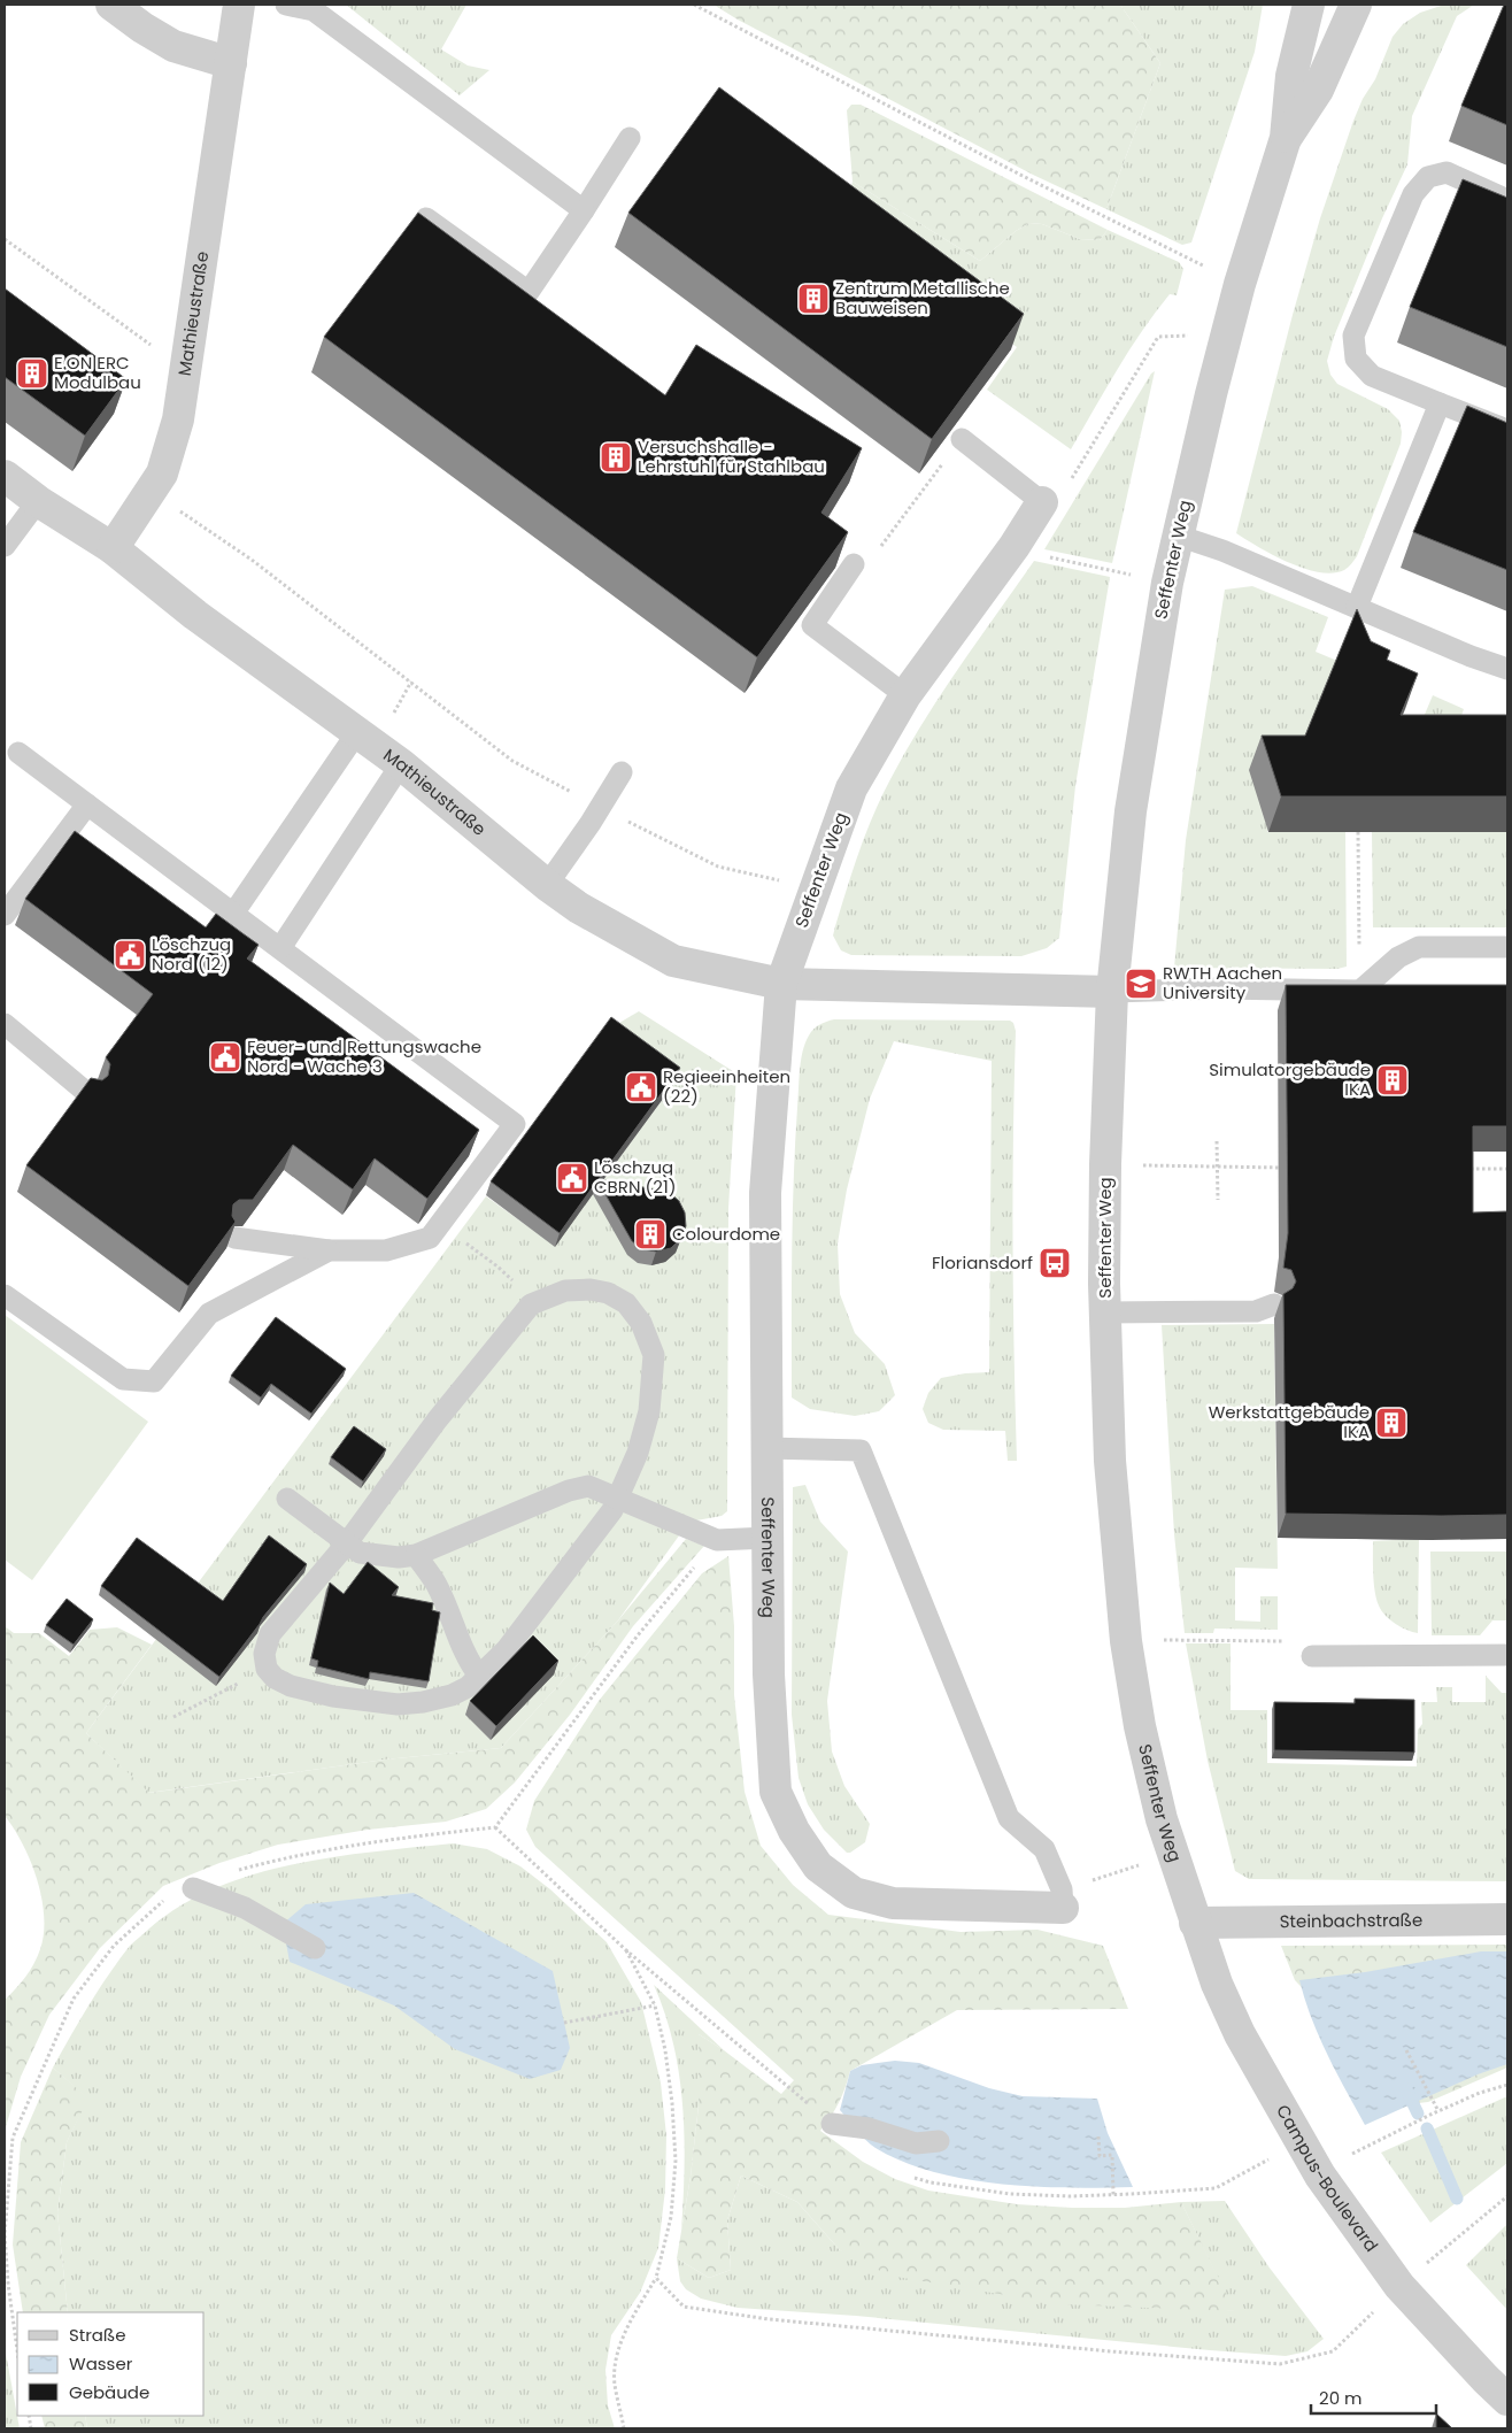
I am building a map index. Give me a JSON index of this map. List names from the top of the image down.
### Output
{
  "streets": {
    "street": [
      "Mathieustraße",
      "Seffenter Weg",
      "Steinbachstraße",
      "Campus-Boulevard"
    ]
  },
  "crossings": [
    ["Mathieustraße", "Seffenter Weg"],
    ["Seffenter Weg", "Steinbachstraße"],
    ["Seffenter Weg", "Campus-Boulevard"],
    ["Steinbachstraße", "Campus-Boulevard"]
  ],
  "places": {
    "building": [
      "Zentrum Metallische Bauweisen",
      "E.ON ERC Modulbau",
      "Versuchshalle - Lehrstuhl für Stahlbau",
      "Simulatorgebäude IKA",
      "Colourdome",
      "Werkstattgebäude IKA"
    ],
    "public building": [
      "Löschzug Nord (12)",
      "Feuer- und Rettungswache Nord - Wache 3",
      "Regieeinheiten (22)",
      "Löschzug CBRN (21)"
    ],
    "school or university": ["RWTH Aachen University"],
    "bus stop": ["Floriansdorf"]
  },
  "legend": ["Straße", "Wasser", "Gebäude"],
  "scale_bar": "20 m"
}
